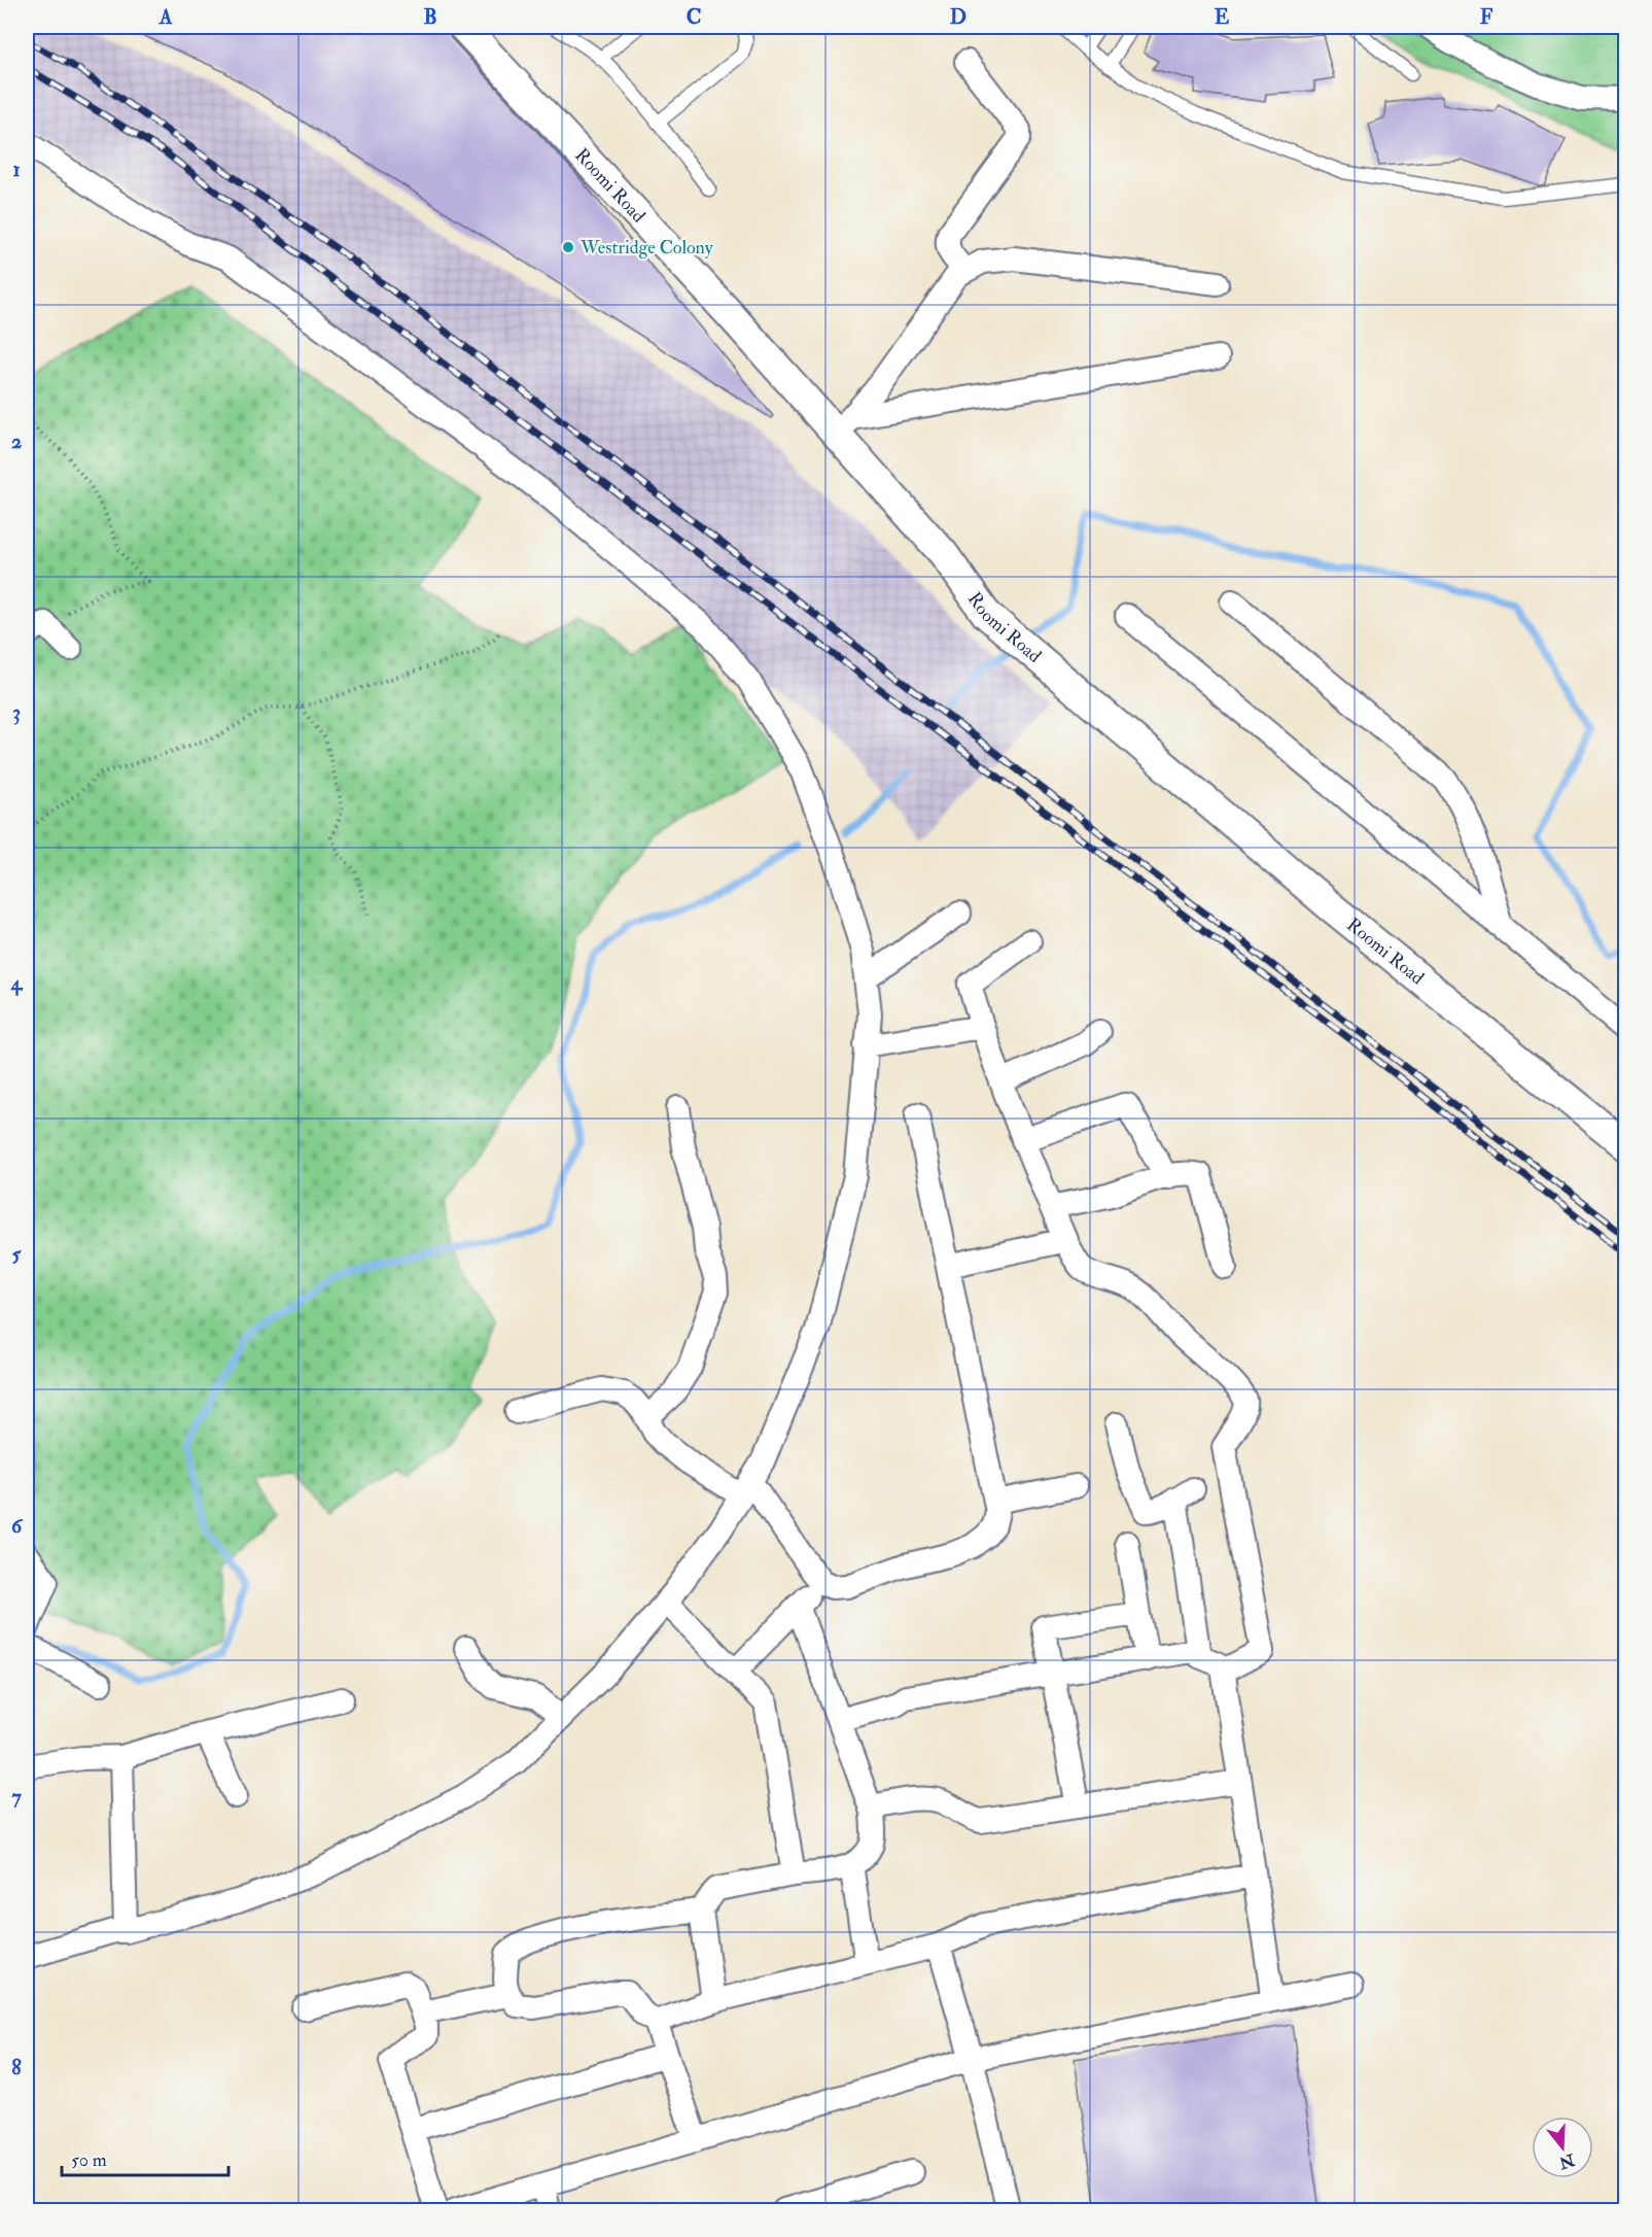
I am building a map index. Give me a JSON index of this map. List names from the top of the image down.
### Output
{
  "streets": {
    "street": ["Roomi Road"]
  },
  "places": ["Westridge Colony"],
  "scale_bar": "50 m",
  "north": "bottom",
  "grid": {
    "columns": [
      "A",
      "B",
      "C",
      "D",
      "E",
      "F"
    ],
    "rows": [
      "1",
      "2",
      "3",
      "4",
      "5",
      "6",
      "7",
      "8"
    ]
  }
}
